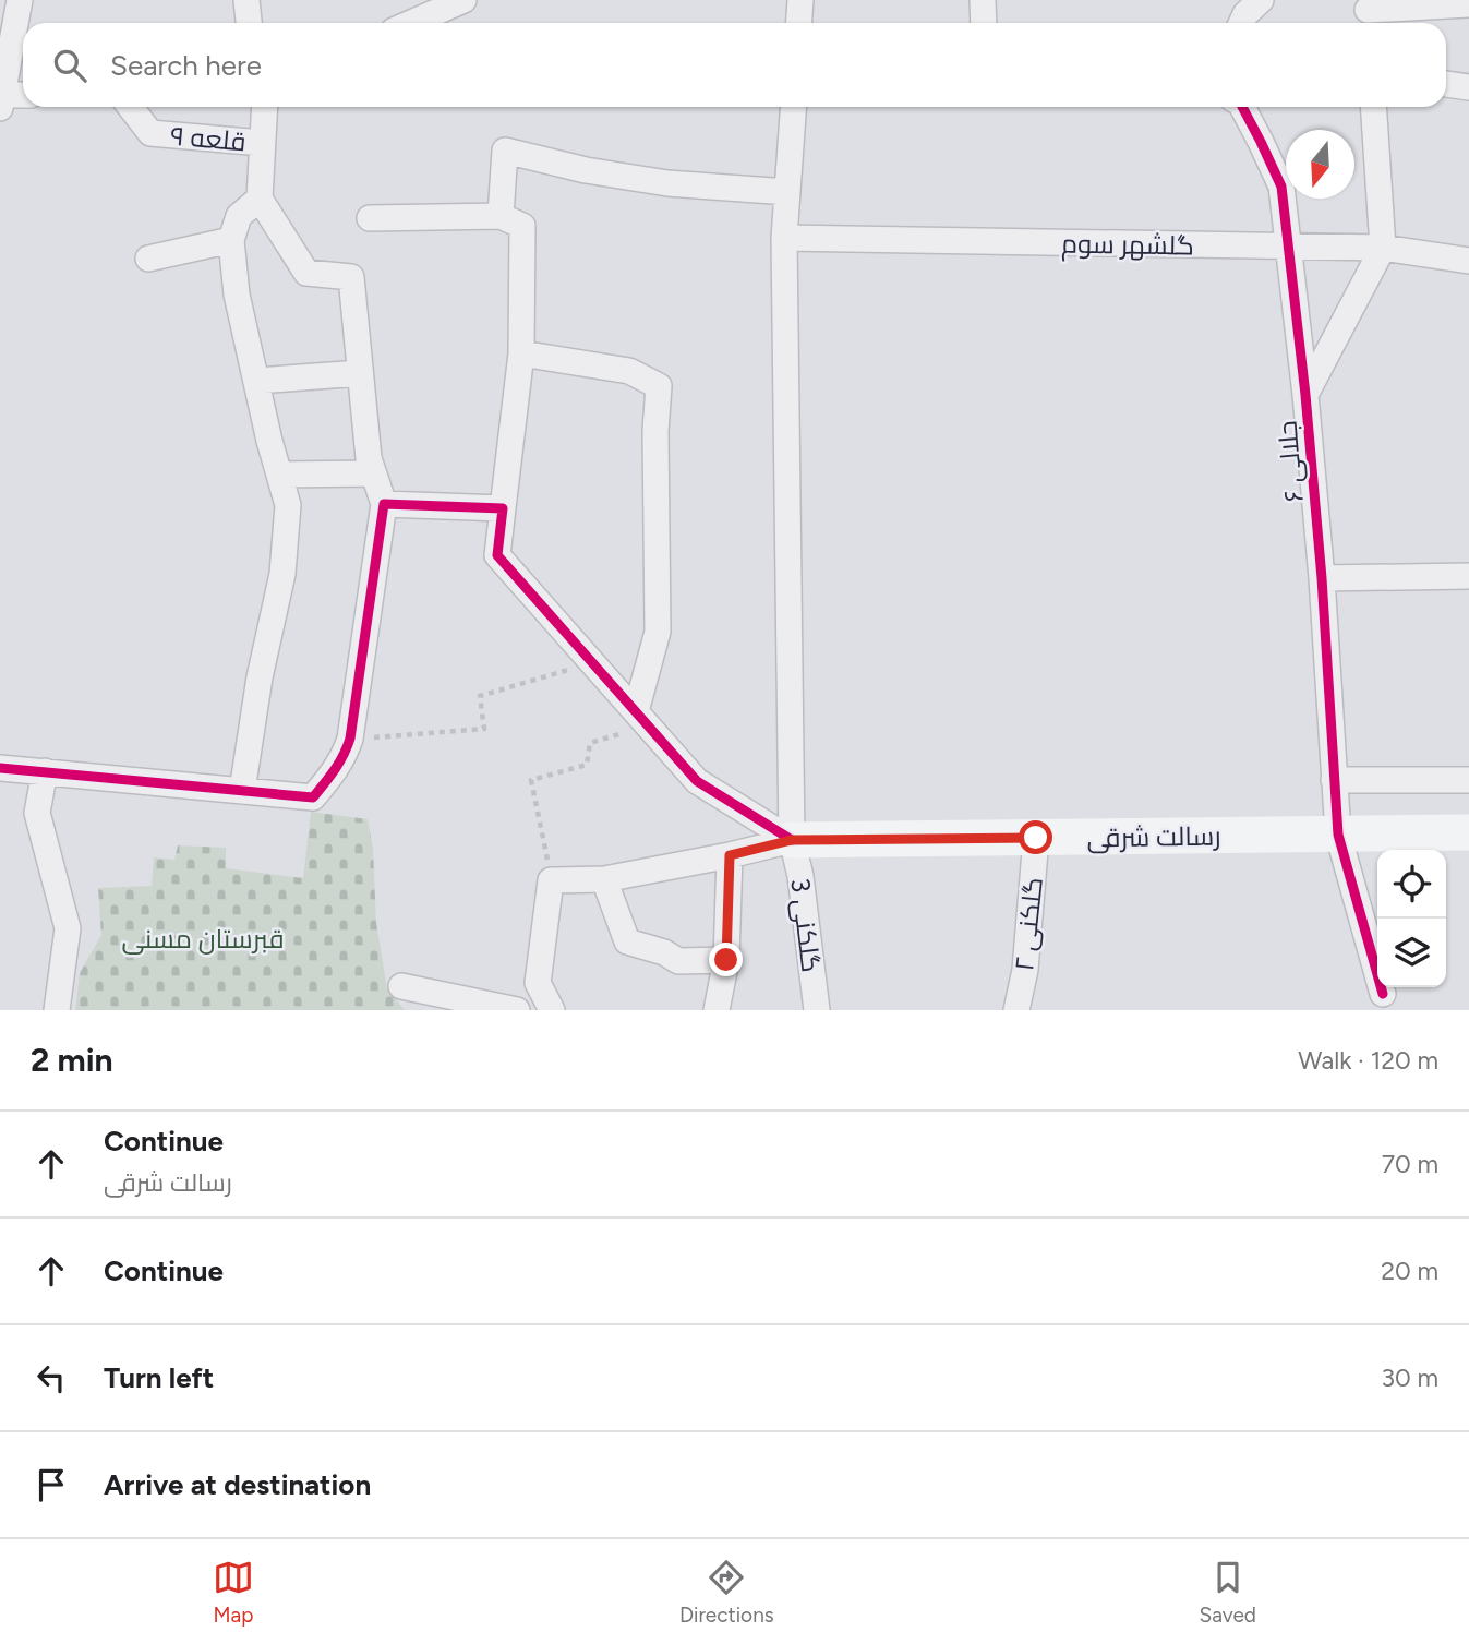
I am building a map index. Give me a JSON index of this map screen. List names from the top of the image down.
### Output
{
  "streets": {
    "main road": ["رسالت شرقی"],
    "street": [
      "قلعه ۹",
      "گلشهر سوم",
      "جلالی ۶",
      "گلکنی ۲",
      "گلکنی 3"
    ]
  },
  "crossings": [
    ["گلشهر سوم", "جلالی ۶"],
    ["گلشهر سوم", "گلکنی 3"],
    ["جلالی ۶", "رسالت شرقی"],
    ["رسالت شرقی", "گلکنی ۲"],
    ["رسالت شرقی", "گلکنی 3"]
  ],
  "parks": ["قبرستان مسنی"],
  "north": "bottom",
  "page": {
    "search": "Search here",
    "heading": ["2 min", "Walk · 120 m"],
    "list": [
      ["Continue", "رسالت شرقی", "70 m"],
      ["Continue", "20 m"],
      ["Turn left", "30 m"],
      "Arrive at destination"
    ],
    "nav": ["Map", "Directions", "Saved"]
  }
}
